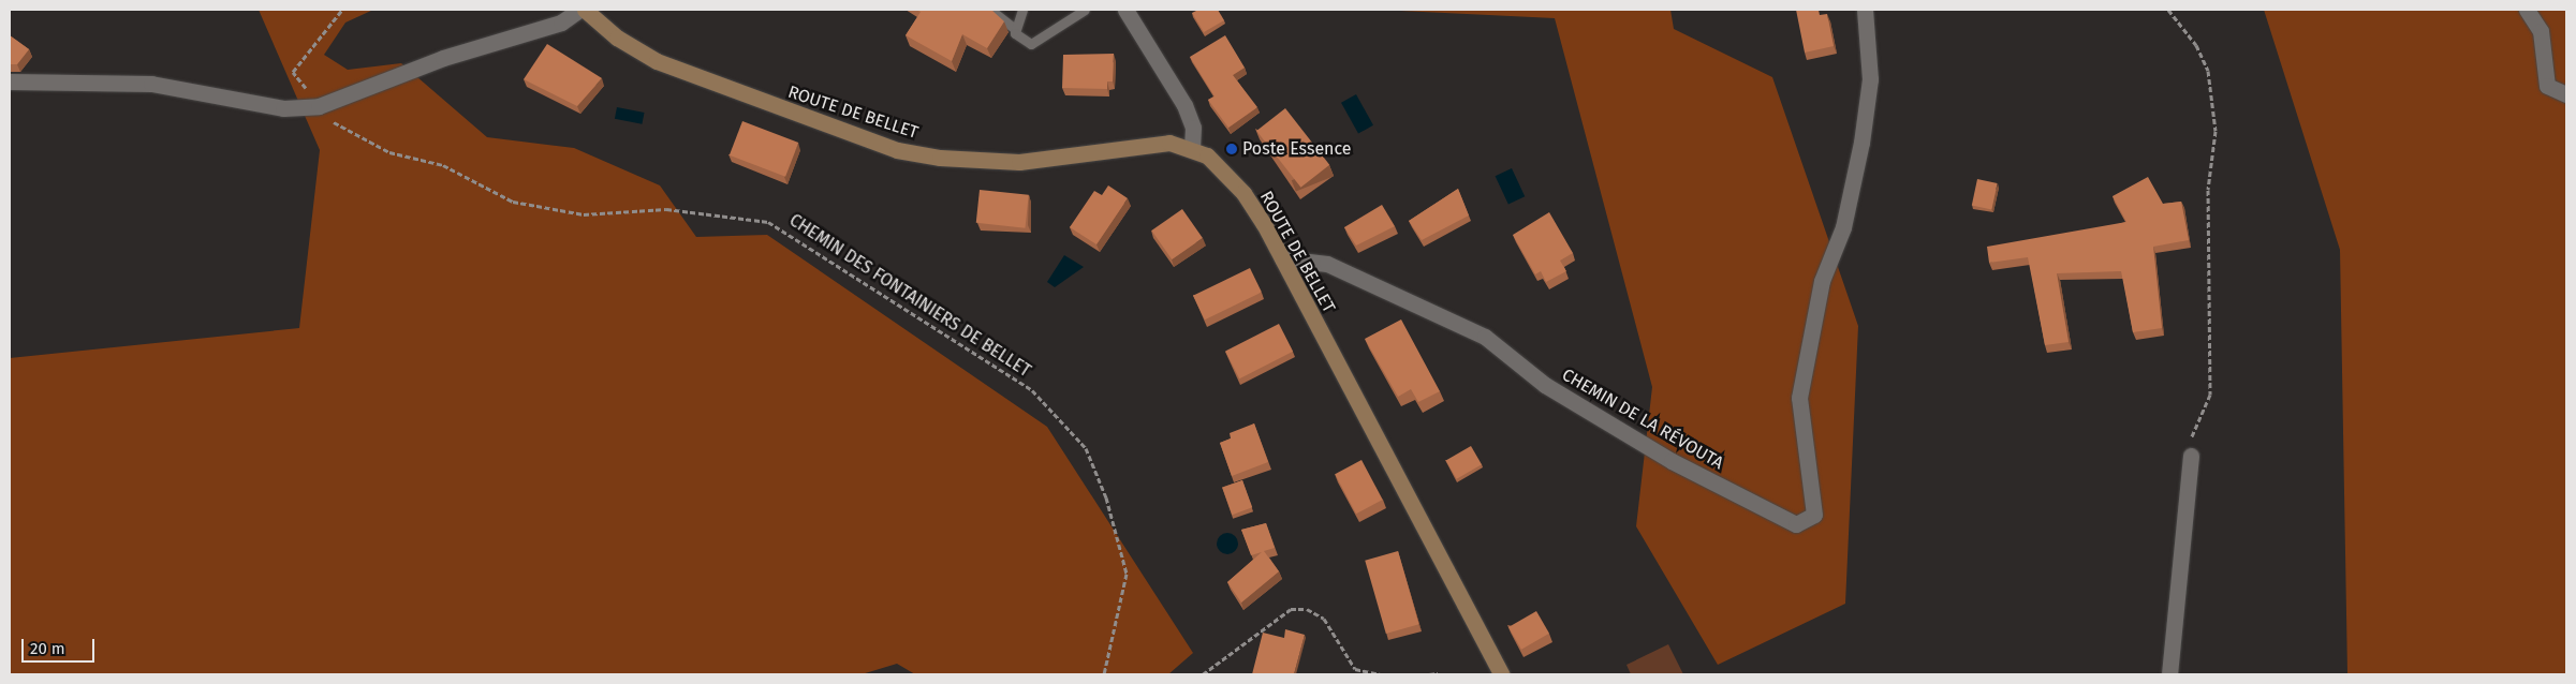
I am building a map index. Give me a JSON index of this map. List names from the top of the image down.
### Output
{
  "streets": {
    "main road": ["ROUTE DE BELLET"],
    "street": ["CHEMIN DE LA RÉVOUTA"],
    "path": ["CHEMIN DES FONTAINIERS DE BELLET"]
  },
  "crossings": [
    ["ROUTE DE BELLET", "CHEMIN DE LA RÉVOUTA"]
  ],
  "places": ["Poste Essence"],
  "scale_bar": "20 m"
}
